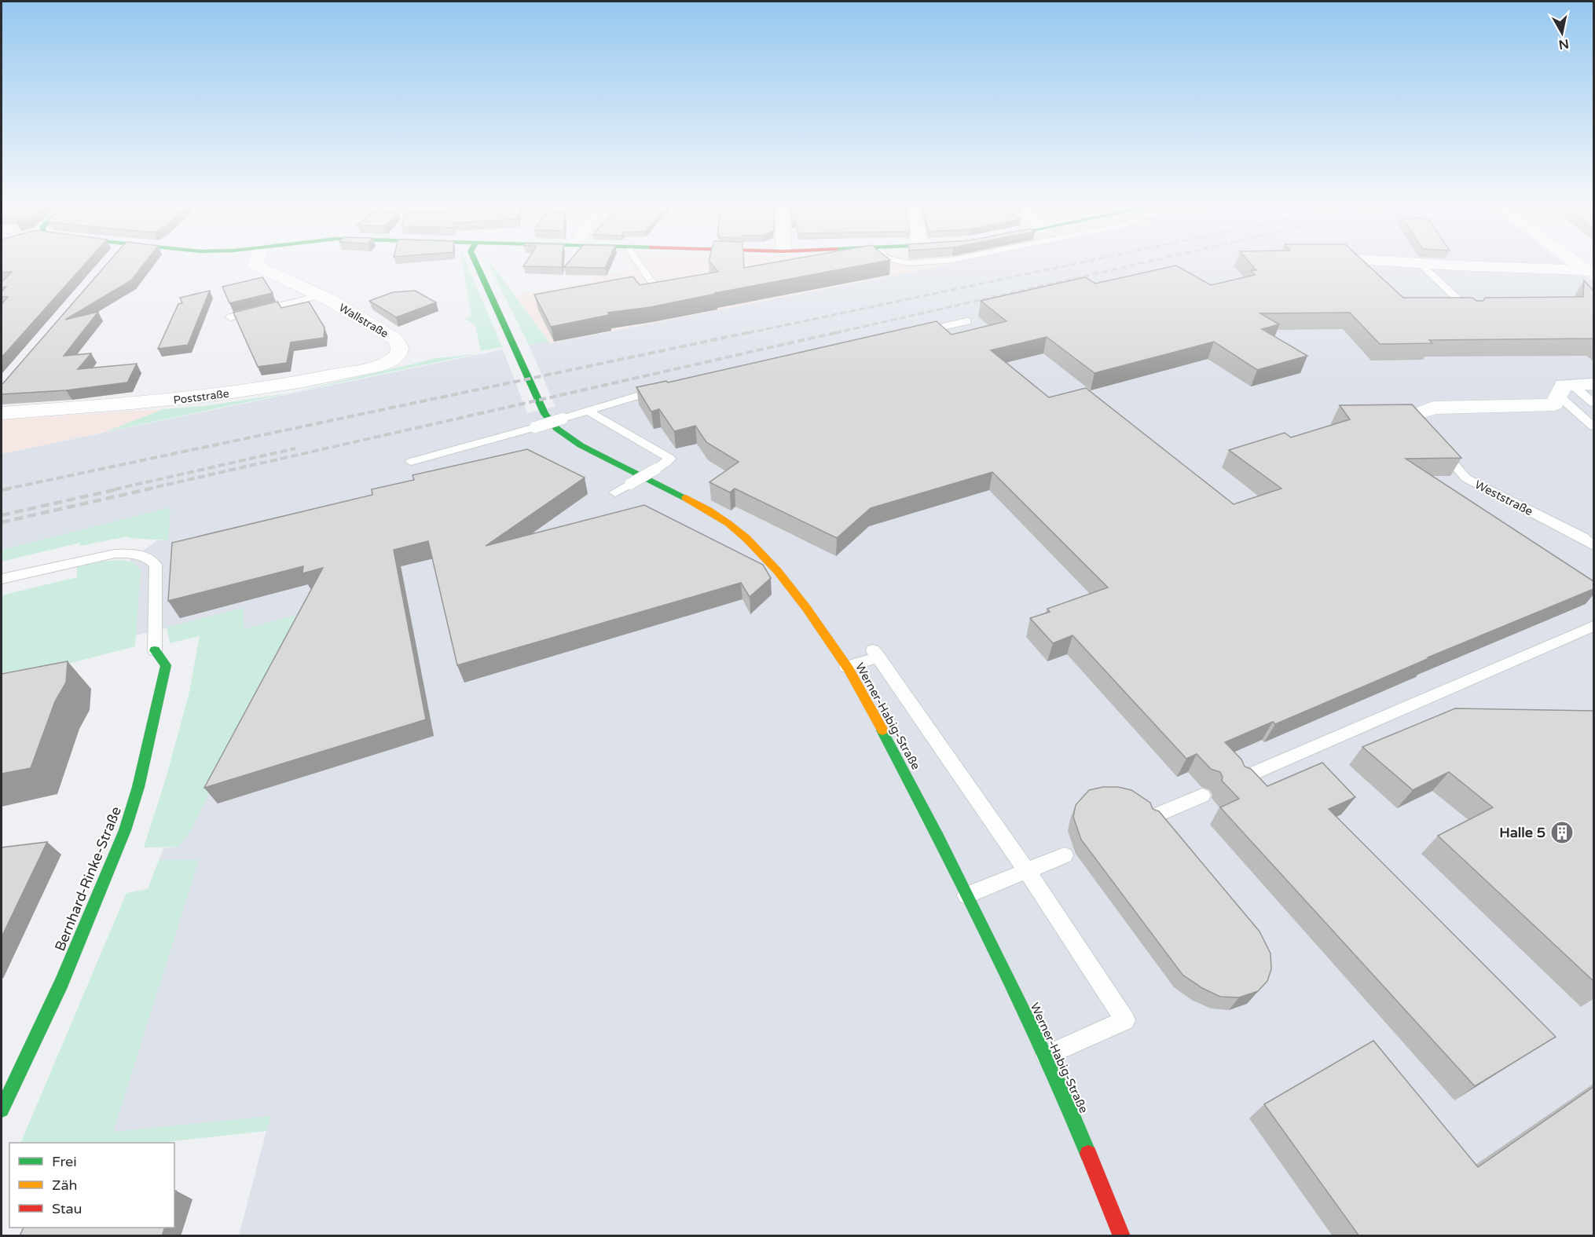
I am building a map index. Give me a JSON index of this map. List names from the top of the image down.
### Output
{
  "streets": {
    "street": [
      "Wallstraße",
      "Poststraße",
      "Werner-Habig-Straße",
      "Bernhard-Rinke-Straße"
    ],
    "lane": ["Weststraße"]
  },
  "crossings": [
    ["Wallstraße", "Poststraße"]
  ],
  "places": {
    "building": ["Halle 5"]
  },
  "legend": ["Frei", "Zäh", "Stau"],
  "north": "bottom"
}
